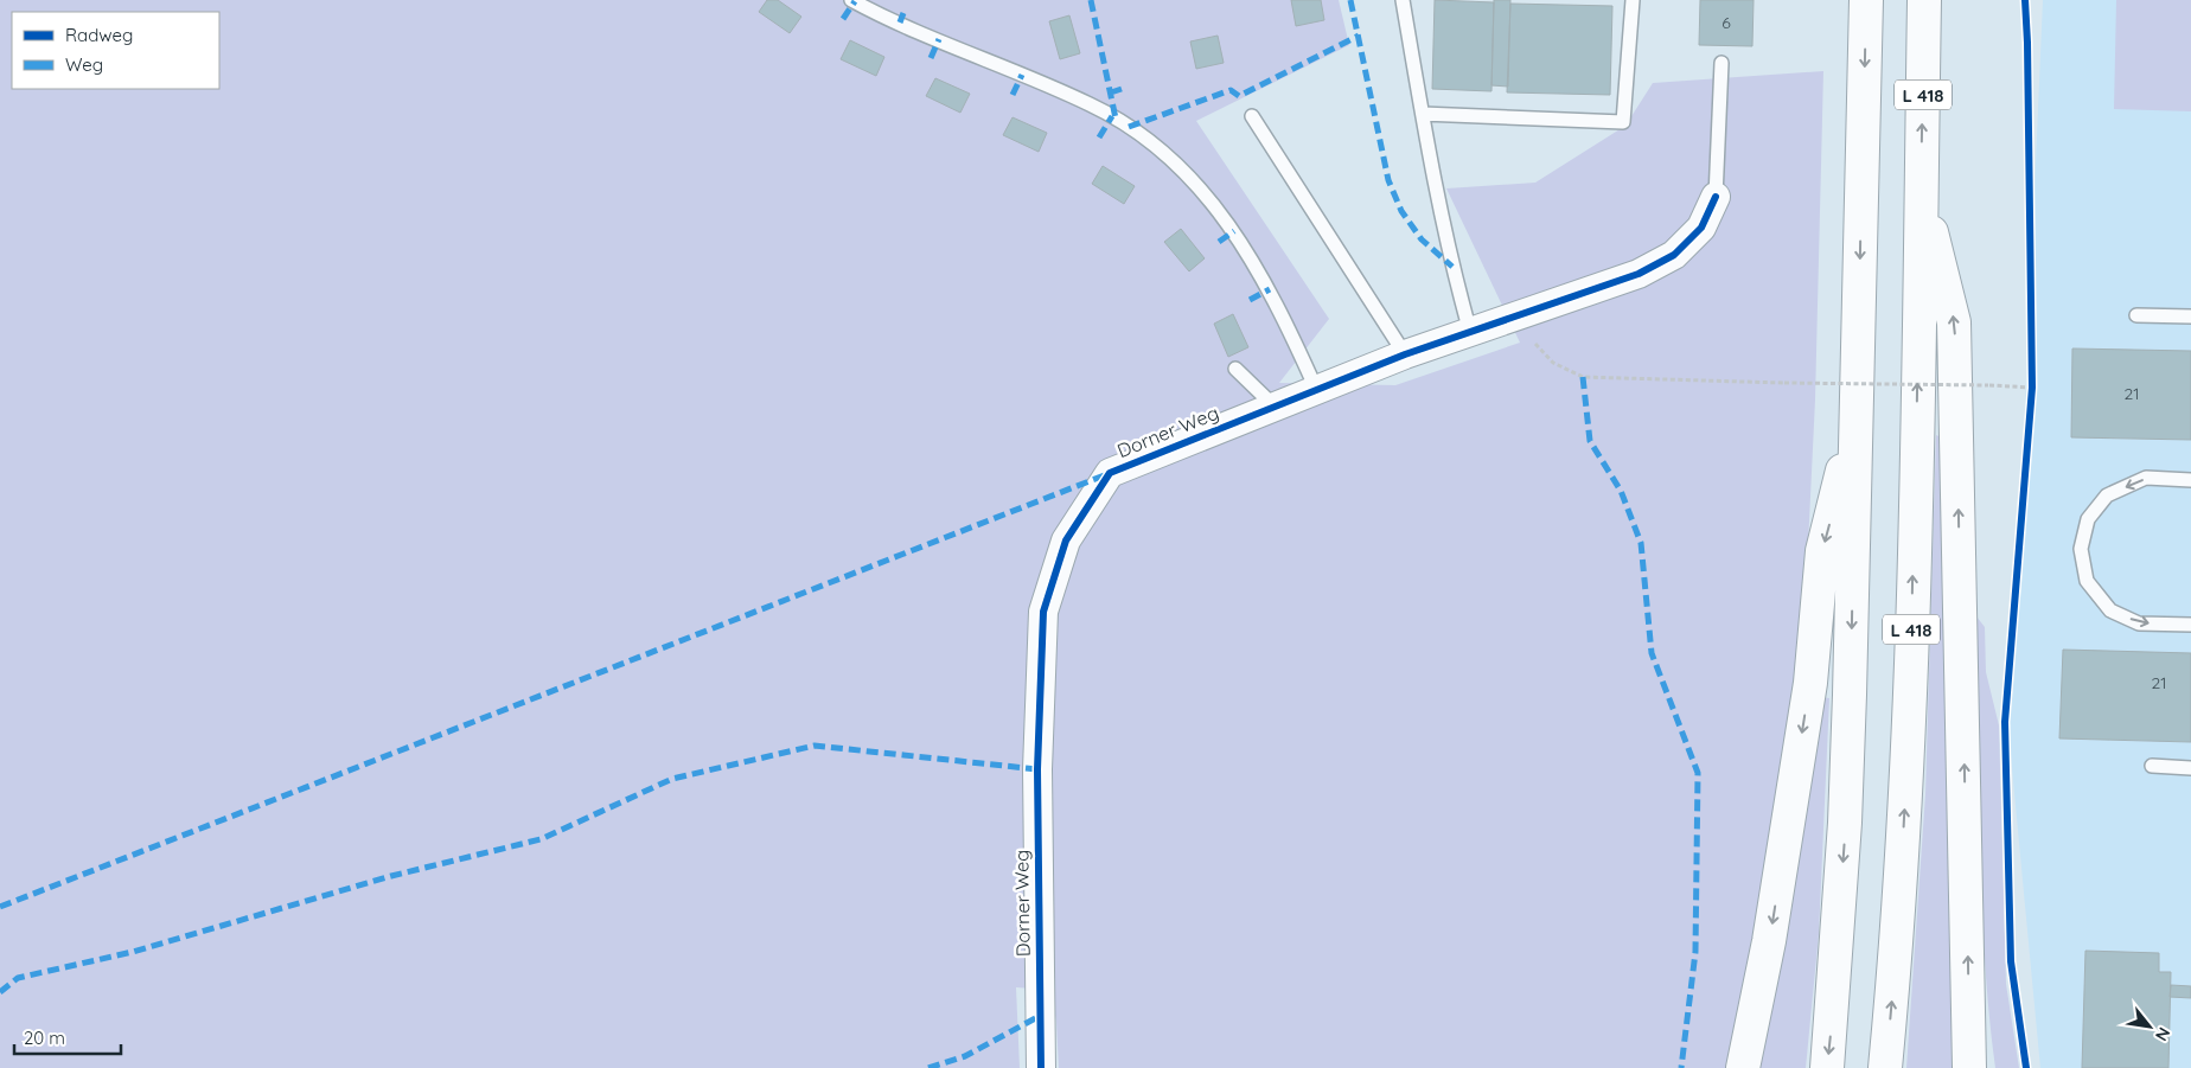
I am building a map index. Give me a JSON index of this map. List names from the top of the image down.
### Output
{
  "streets": {
    "highway": ["L 418"],
    "street": ["Dorner Weg"]
  },
  "house_numbers": ["6", "21", "21"],
  "legend": ["Radweg", "Weg"],
  "scale_bar": "20 m",
  "north": "bottom right"
}
